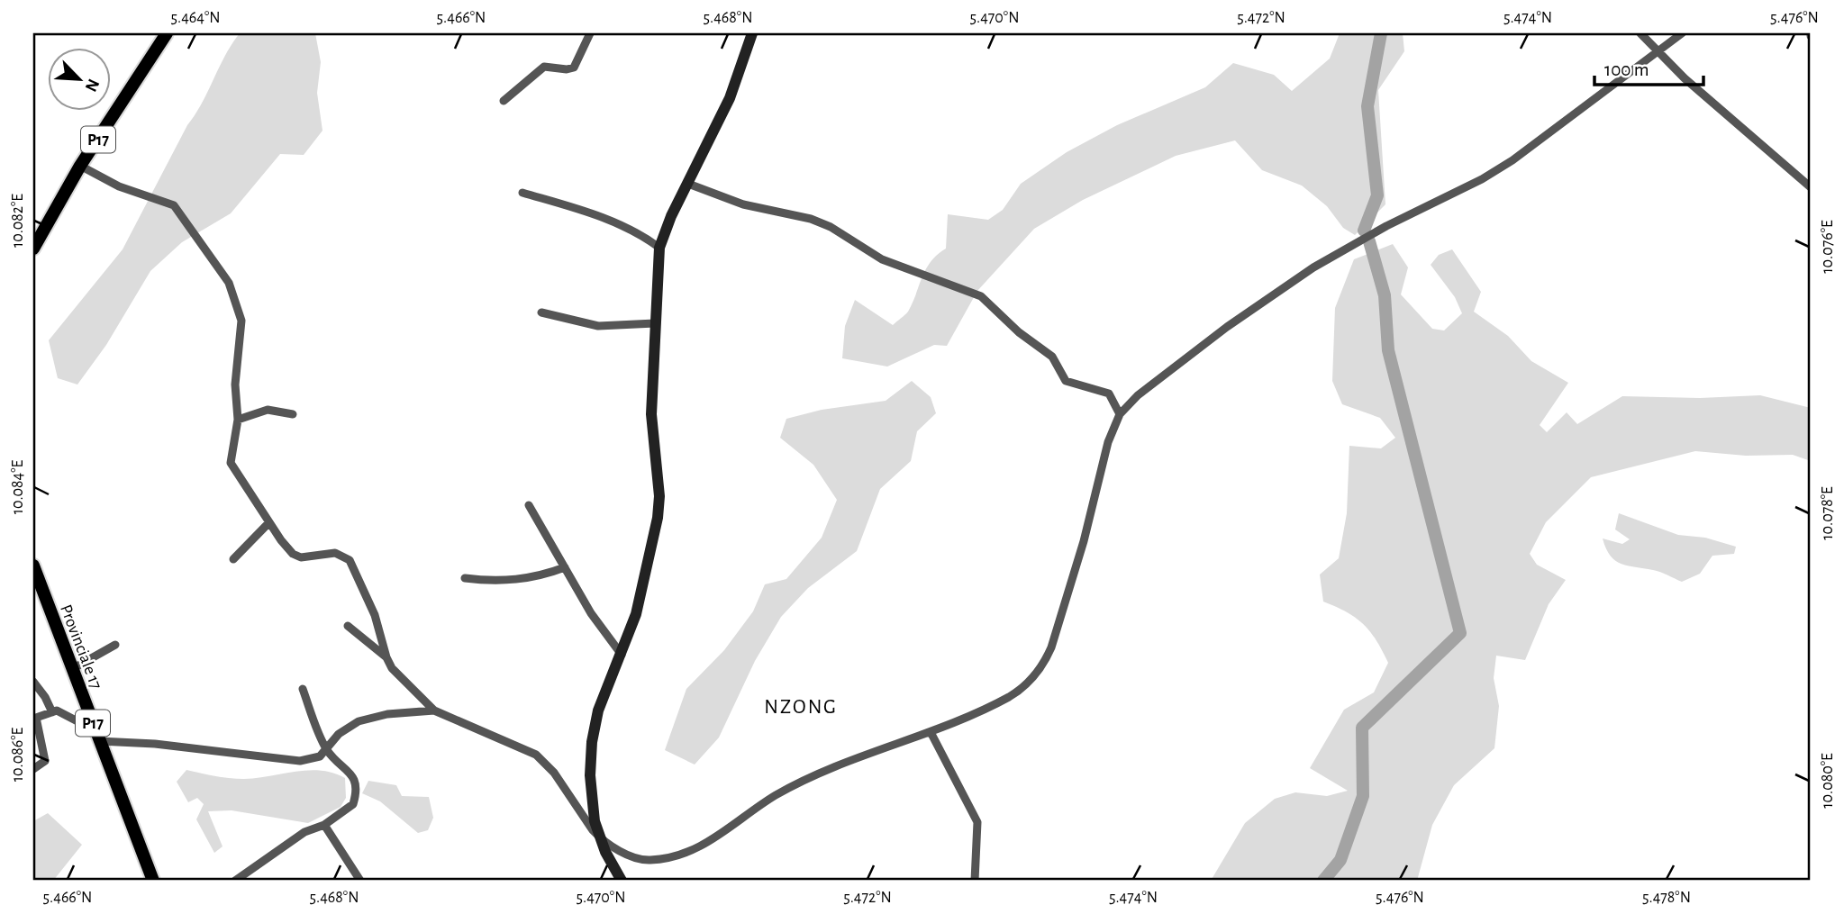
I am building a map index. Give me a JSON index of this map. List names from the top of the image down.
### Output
{
  "streets": {
    "main road": ["P17", "Provinciale 17"]
  },
  "districts": ["NZONG"],
  "scale_bar": "100 m",
  "north": "bottom right",
  "coordinates": [
    "5.464°N",
    "5.466°N",
    "5.468°N",
    "5.470°N",
    "5.472°N",
    "5.474°N",
    "5.476°N",
    "10.082°E",
    "10.076°E",
    "10.084°E",
    "10.078°E",
    "10.086°E",
    "10.080°E",
    "5.478°N"
  ]
}
